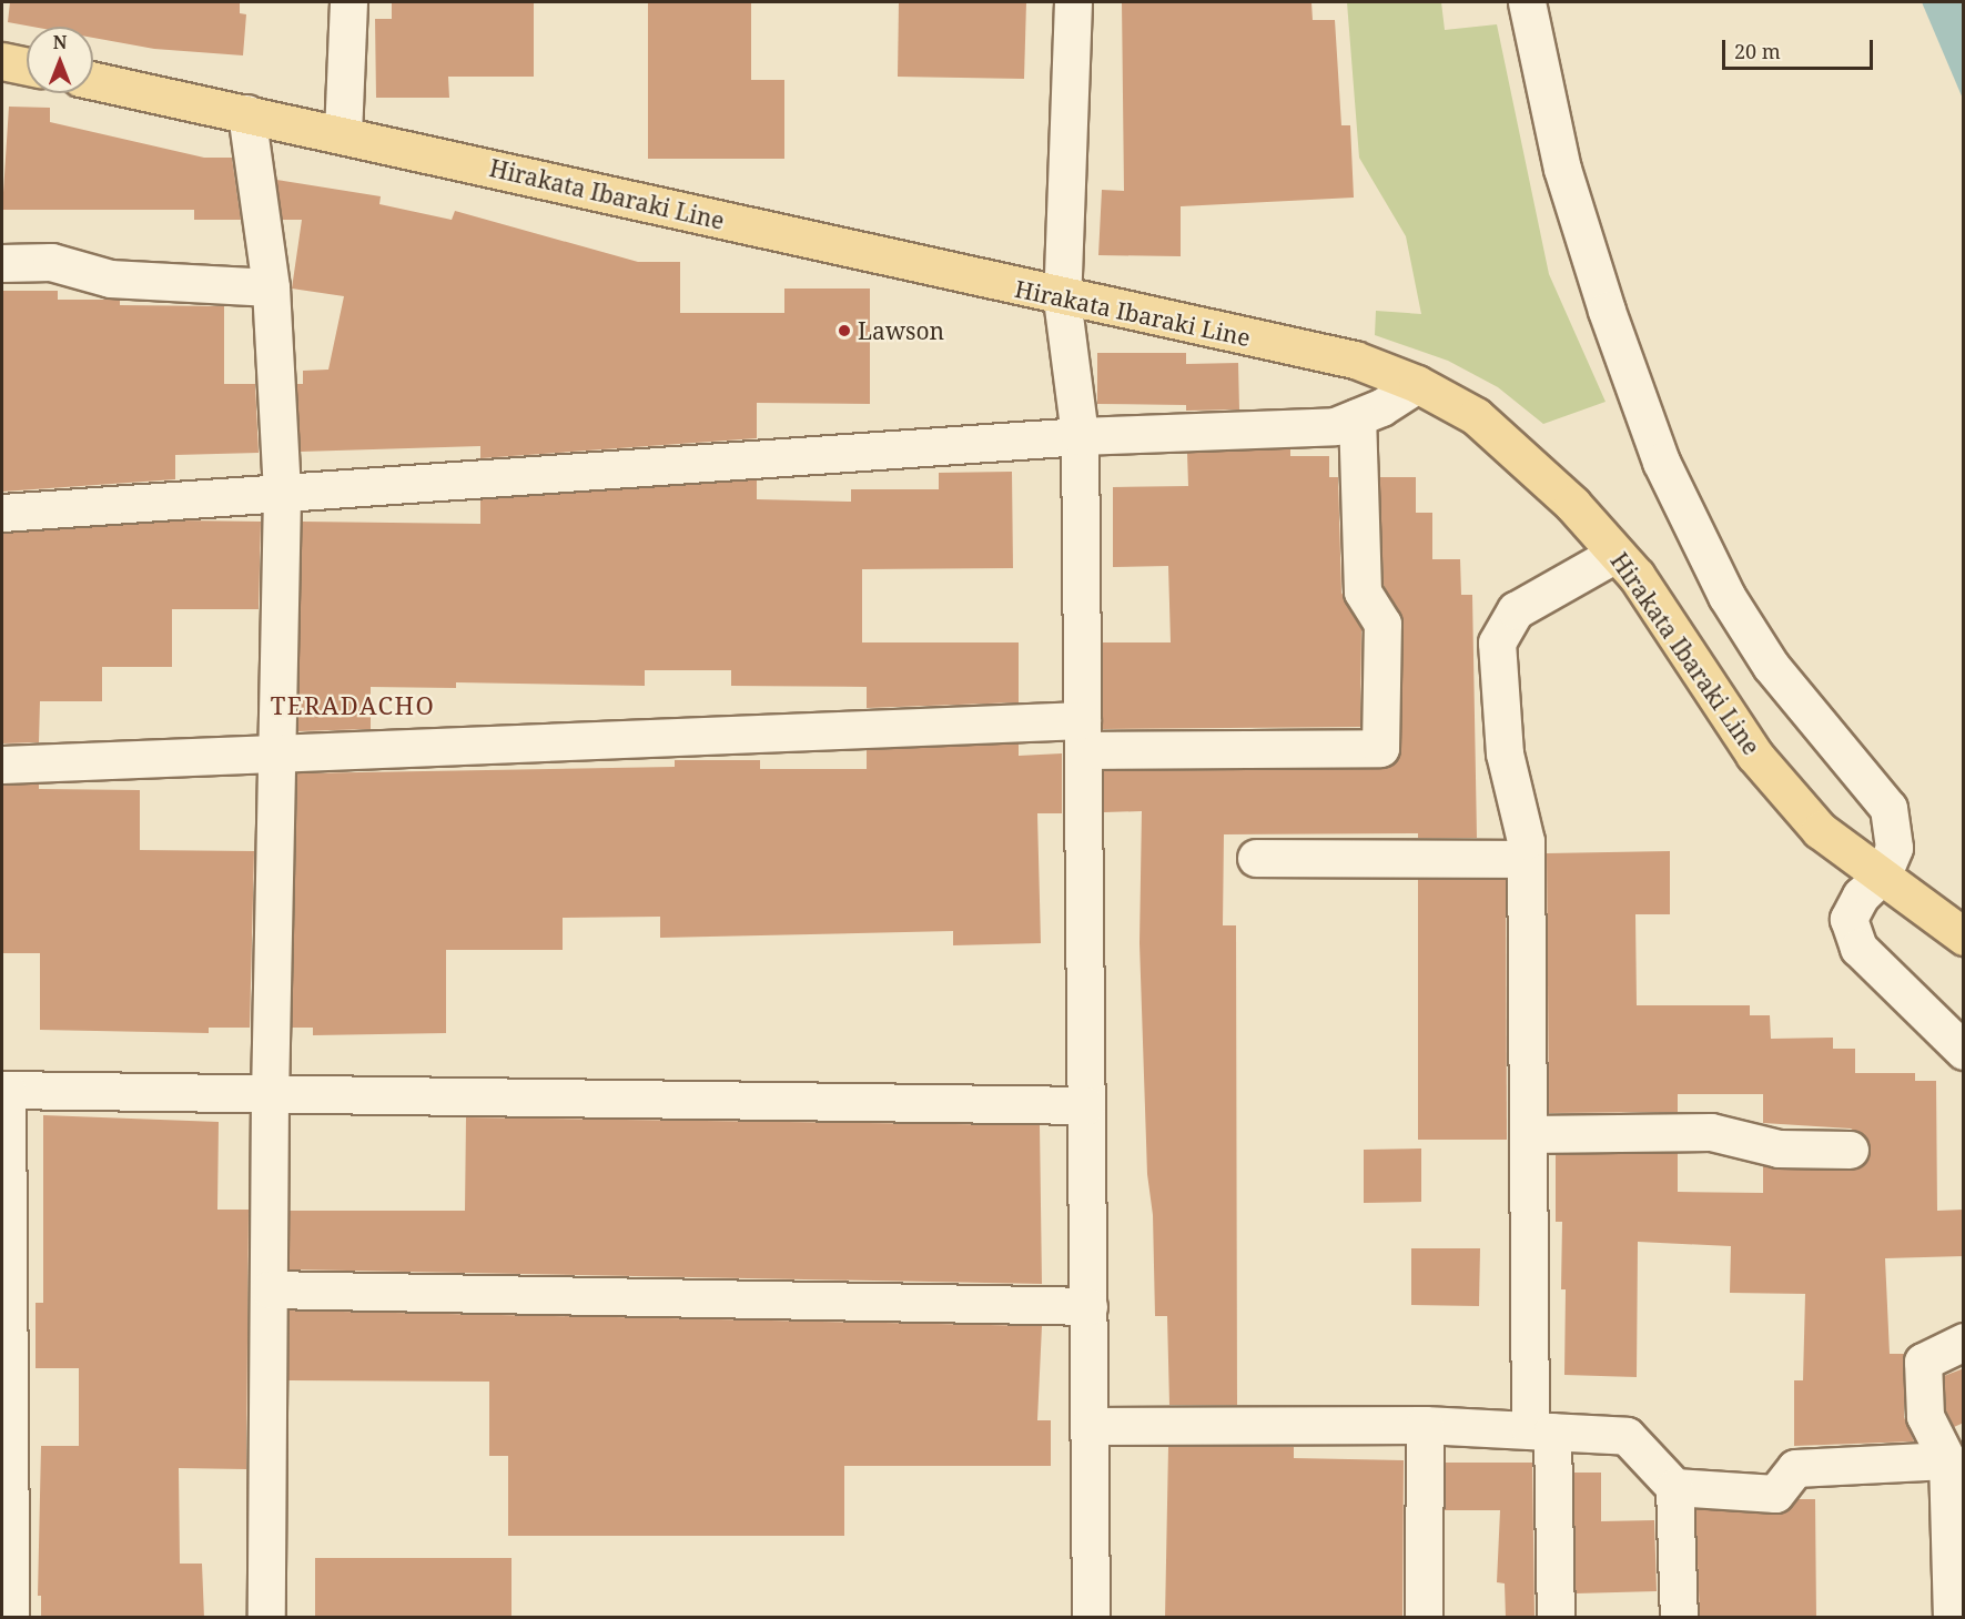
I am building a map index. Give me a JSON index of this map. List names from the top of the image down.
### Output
{
  "streets": {
    "main road": ["Hirakata Ibaraki Line"]
  },
  "districts": ["TERADACHO"],
  "places": ["Lawson"],
  "scale_bar": "20 m",
  "north": "top"
}
